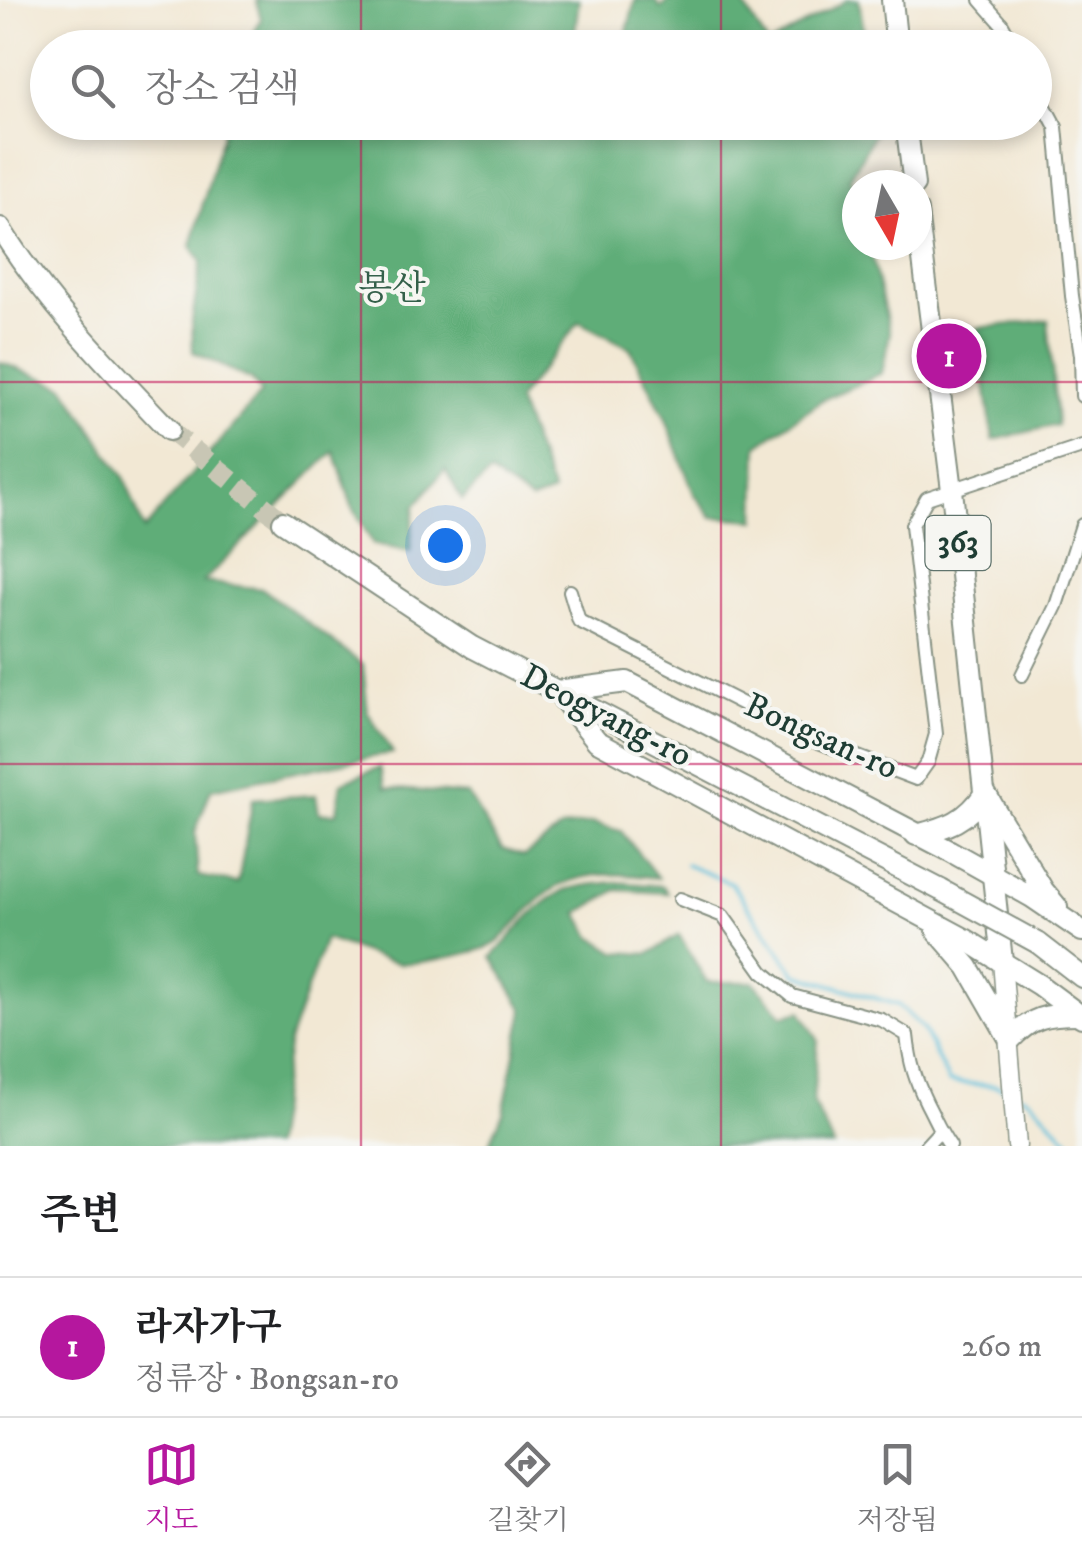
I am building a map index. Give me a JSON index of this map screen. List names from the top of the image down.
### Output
{
  "streets": {
    "main road": ["363", "Deogyang-ro"],
    "street": ["Bongsan-ro"]
  },
  "crossings": [
    ["363", "Bongsan-ro"]
  ],
  "parks": ["봉산"],
  "north": "bottom",
  "page": {
    "search": "장소 검색",
    "pins": "1",
    "heading": "주변",
    "list": [
      {
        "mark": "1",
        "name": "라자가구",
        "note": "정류장 · Bongsan-ro",
        "value": "260 m"
      }
    ],
    "nav": ["지도", "길찾기", "저장됨"]
  }
}
